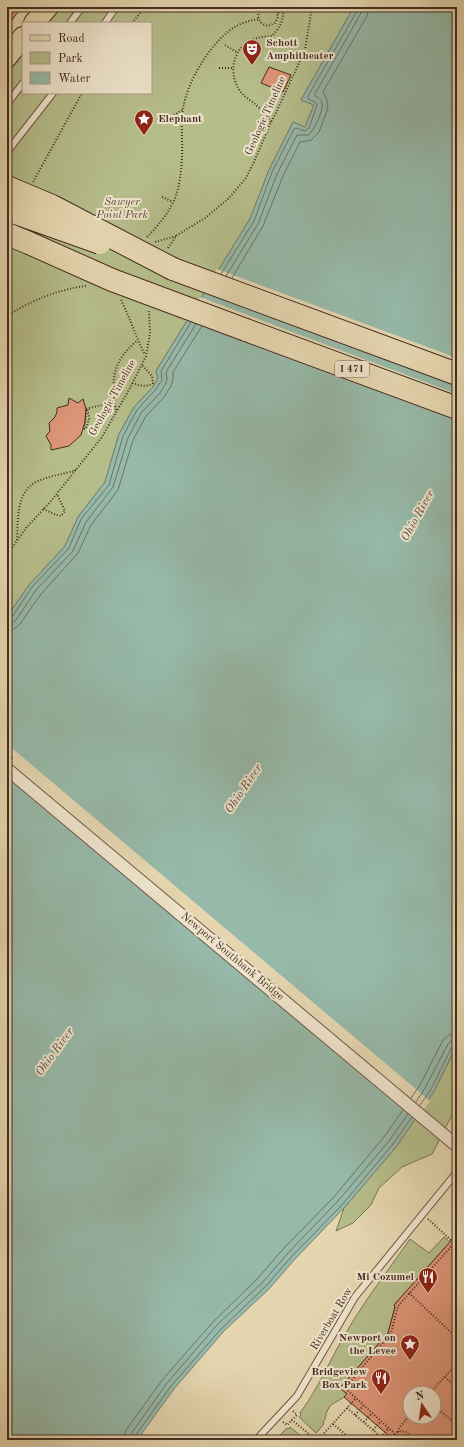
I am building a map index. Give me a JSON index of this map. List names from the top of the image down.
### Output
{
  "streets": {
    "highway": ["I 471"],
    "street": ["Newport Southbank Bridge"],
    "lane": ["Riverboat Row"],
    "path": ["Geologic Timeline"]
  },
  "water": ["Ohio River"],
  "parks": ["Sawyer Point Park"],
  "places": {
    "theatre": ["Schott Amphitheater"],
    "place": ["Elephant", "Newport on the Levee"],
    "restaurant": ["Mi Cozumel", "Bridgeview Box Park"]
  },
  "legend": ["Road", "Park", "Water"],
  "north": "top"
}
